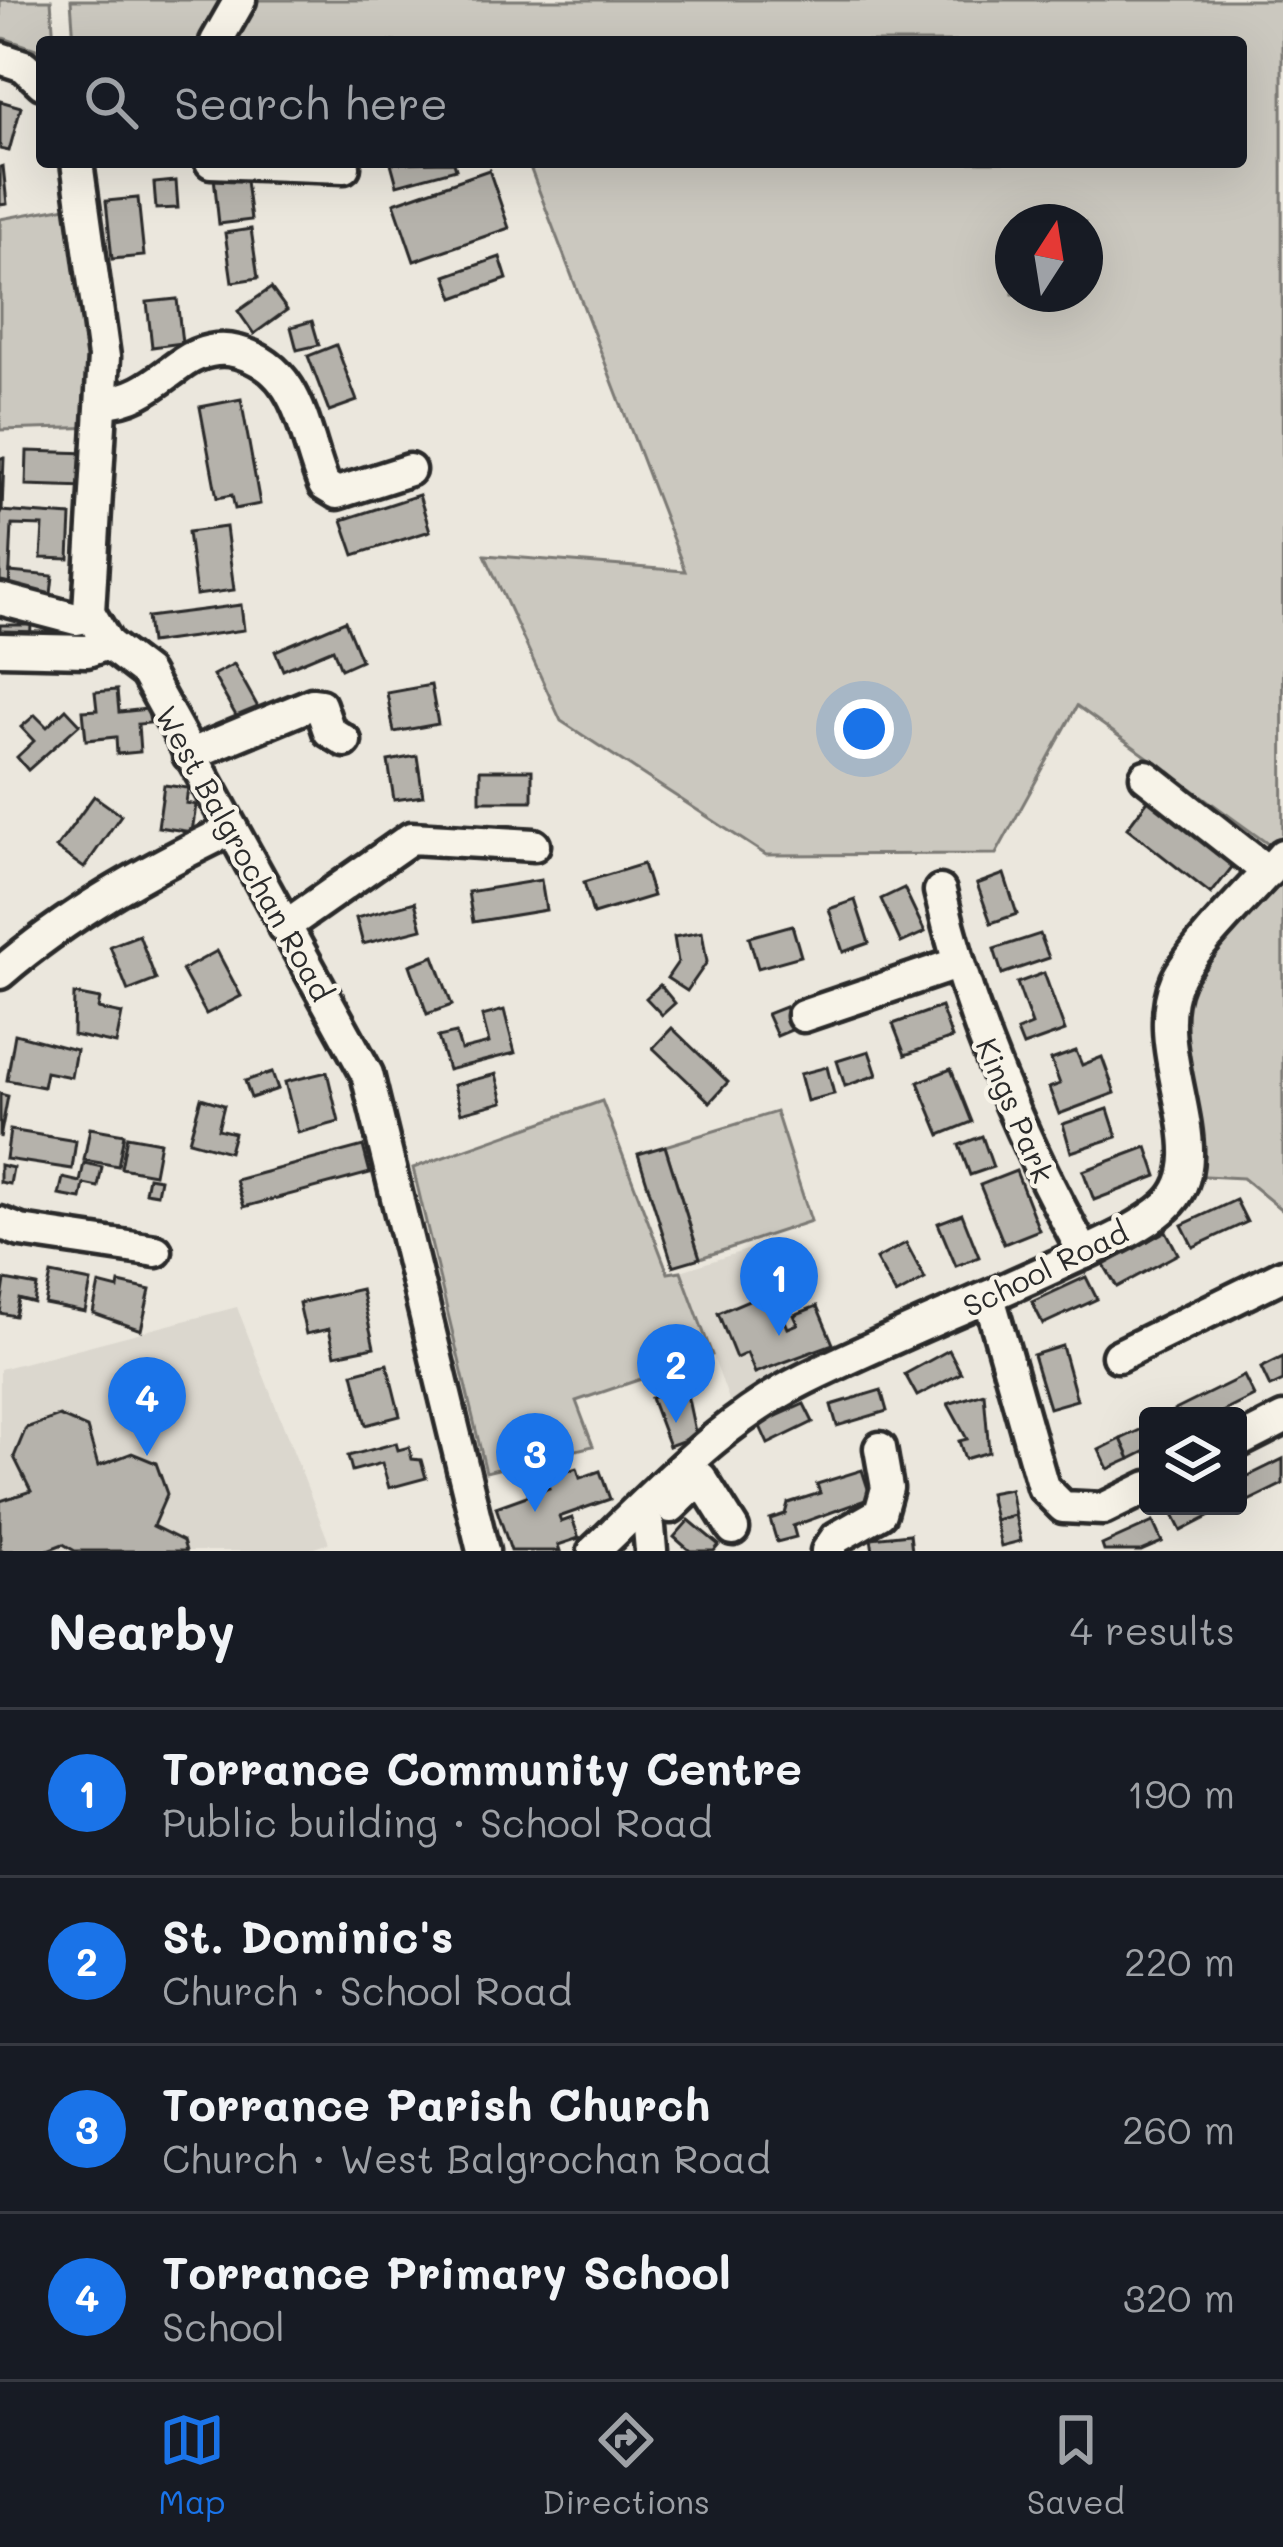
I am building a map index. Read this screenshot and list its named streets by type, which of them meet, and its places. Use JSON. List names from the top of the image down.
{
  "streets": {
    "street": ["West Balgrochan Road", "Kings Park", "School Road"]
  },
  "crossings": [
    ["Kings Park", "School Road"]
  ],
  "north": "top",
  "page": {
    "search": "Search here",
    "pins": [
      "1",
      "2",
      "4",
      "3"
    ],
    "heading": ["Nearby", "4 results"],
    "list": [
      {
        "mark": "1",
        "name": "Torrance Community Centre",
        "note": "Public building · School Road",
        "value": "190 m"
      },
      {
        "mark": "2",
        "name": "St. Dominic's",
        "note": "Church · School Road",
        "value": "220 m"
      },
      {
        "mark": "3",
        "name": "Torrance Parish Church",
        "note": "Church · West Balgrochan Road",
        "value": "260 m"
      },
      {
        "mark": "4",
        "name": "Torrance Primary School",
        "note": "School",
        "value": "320 m"
      }
    ],
    "nav": ["Map", "Directions", "Saved"]
  }
}
